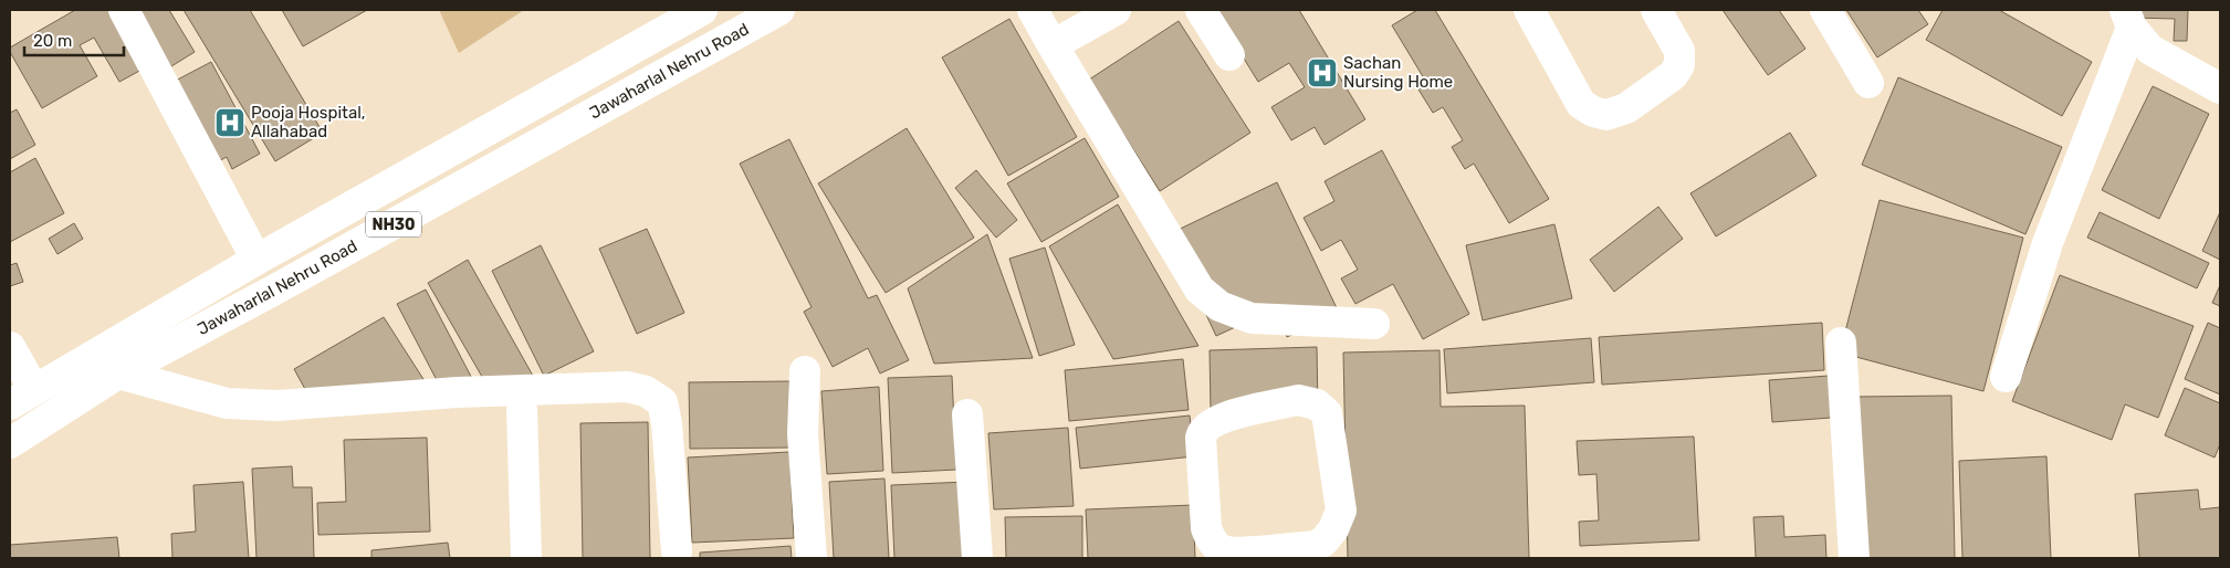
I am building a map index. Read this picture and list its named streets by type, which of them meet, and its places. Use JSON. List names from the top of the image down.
{
  "streets": {
    "main road": ["Jawaharlal Nehru Road", "NH30"]
  },
  "places": {
    "hospital": ["Sachan Nursing Home", "Pooja Hospital, Allahabad"]
  },
  "scale_bar": "20 m"
}
